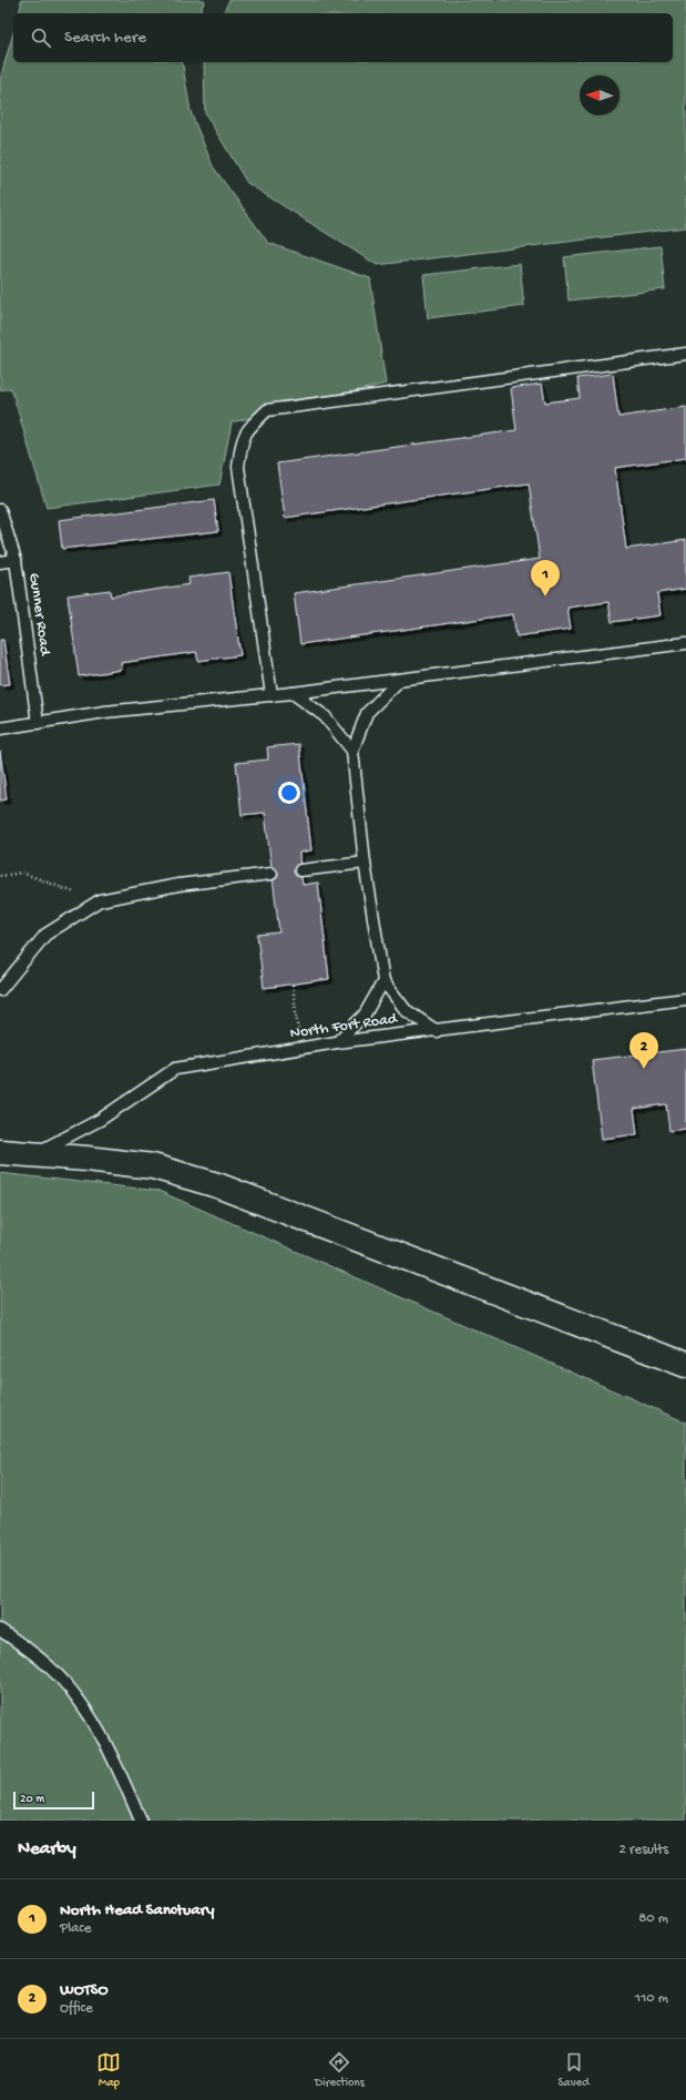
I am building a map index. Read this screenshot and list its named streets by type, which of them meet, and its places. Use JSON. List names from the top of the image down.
{
  "streets": {
    "lane": ["Gunner Road", "North Fort Road"]
  },
  "scale_bar": "20 m",
  "north": "left",
  "page": {
    "search": "Search here",
    "pins": ["1", "2"],
    "scale": "20 m",
    "heading": ["Nearby", "2 results"],
    "list": [
      {
        "mark": "1",
        "name": "North Head Sanctuary",
        "note": "Place",
        "value": "80 m"
      },
      {
        "mark": "2",
        "name": "WOTSO",
        "note": "Office",
        "value": "110 m"
      }
    ],
    "nav": ["Map", "Directions", "Saved"]
  }
}
